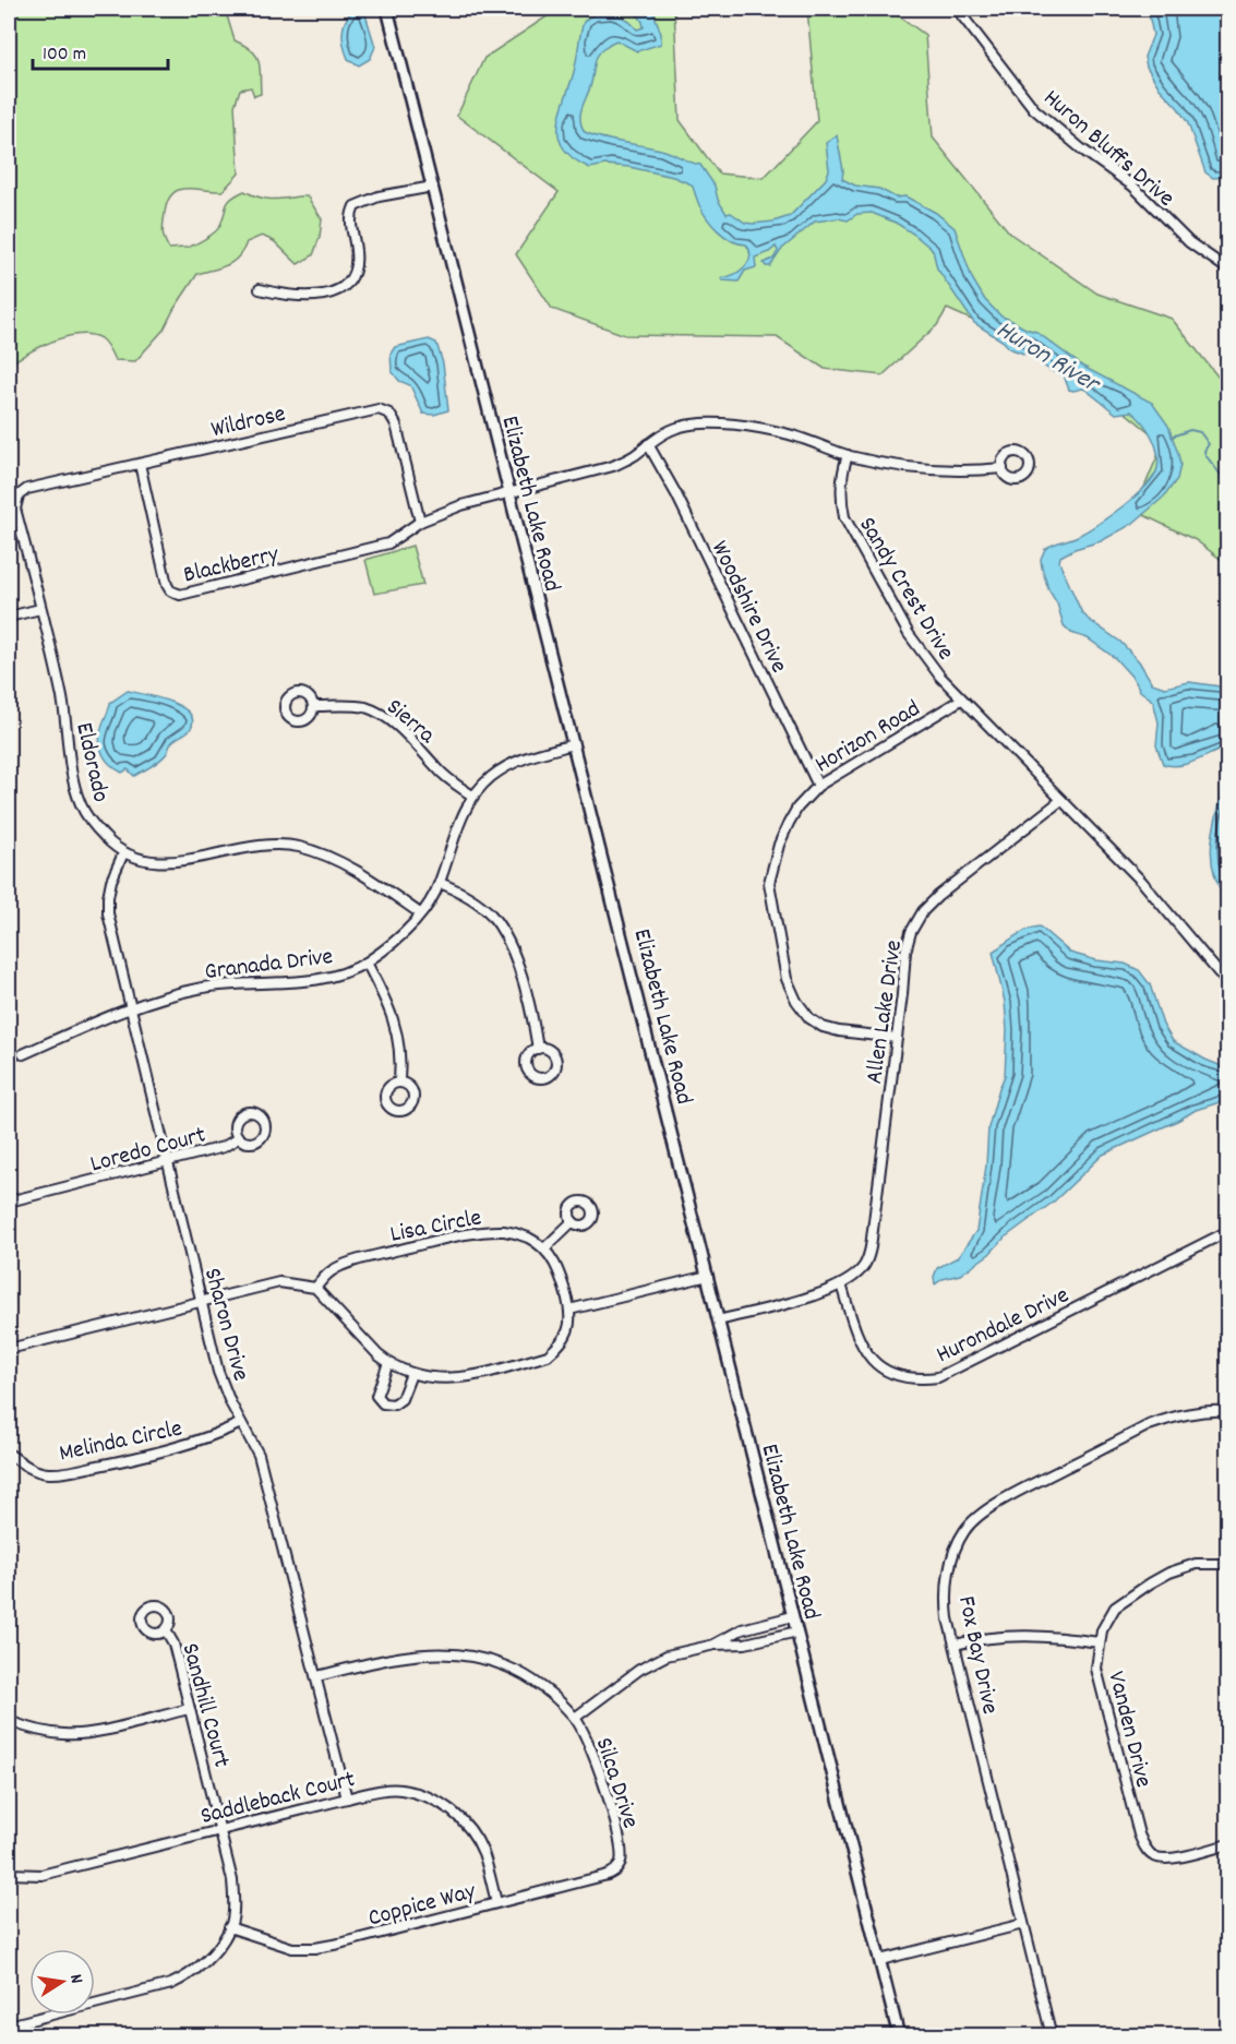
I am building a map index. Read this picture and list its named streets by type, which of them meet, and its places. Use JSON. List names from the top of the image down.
{
  "streets": {
    "street": [
      "Huron Bluffs Drive",
      "Wildrose",
      "Elizabeth Lake Road",
      "Blackberry",
      "Sandy Crest Drive",
      "Woodshire Drive",
      "Sierra",
      "Horizon Road",
      "Eldorado",
      "Granada Drive",
      "Allen Lake Drive",
      "Loredo Court",
      "Lisa Circle",
      "Hurondale Drive",
      "Sharon Drive",
      "Melinda Circle",
      "Fox Bay Drive",
      "Sandhill Court",
      "Vanden Drive",
      "Silca Drive",
      "Saddleback Court",
      "Coppice Way"
    ]
  },
  "crossings": [
    ["Wildrose", "Blackberry"],
    ["Wildrose", "Eldorado"],
    ["Elizabeth Lake Road", "Granada Drive"],
    ["Sandy Crest Drive", "Horizon Road"],
    ["Sandy Crest Drive", "Allen Lake Drive"],
    ["Woodshire Drive", "Horizon Road"],
    ["Sierra", "Granada Drive"],
    ["Horizon Road", "Allen Lake Drive"],
    ["Eldorado", "Granada Drive"],
    ["Eldorado", "Sharon Drive"],
    ["Granada Drive", "Sharon Drive"],
    ["Allen Lake Drive", "Hurondale Drive"],
    ["Loredo Court", "Sharon Drive"],
    ["Sharon Drive", "Melinda Circle"],
    ["Sharon Drive", "Silca Drive"],
    ["Sharon Drive", "Saddleback Court"],
    ["Sandhill Court", "Saddleback Court"],
    ["Sandhill Court", "Coppice Way"],
    ["Silca Drive", "Coppice Way"],
    ["Saddleback Court", "Coppice Way"]
  ],
  "water": ["Huron River"],
  "scale_bar": "100 m",
  "north": "right"
}
